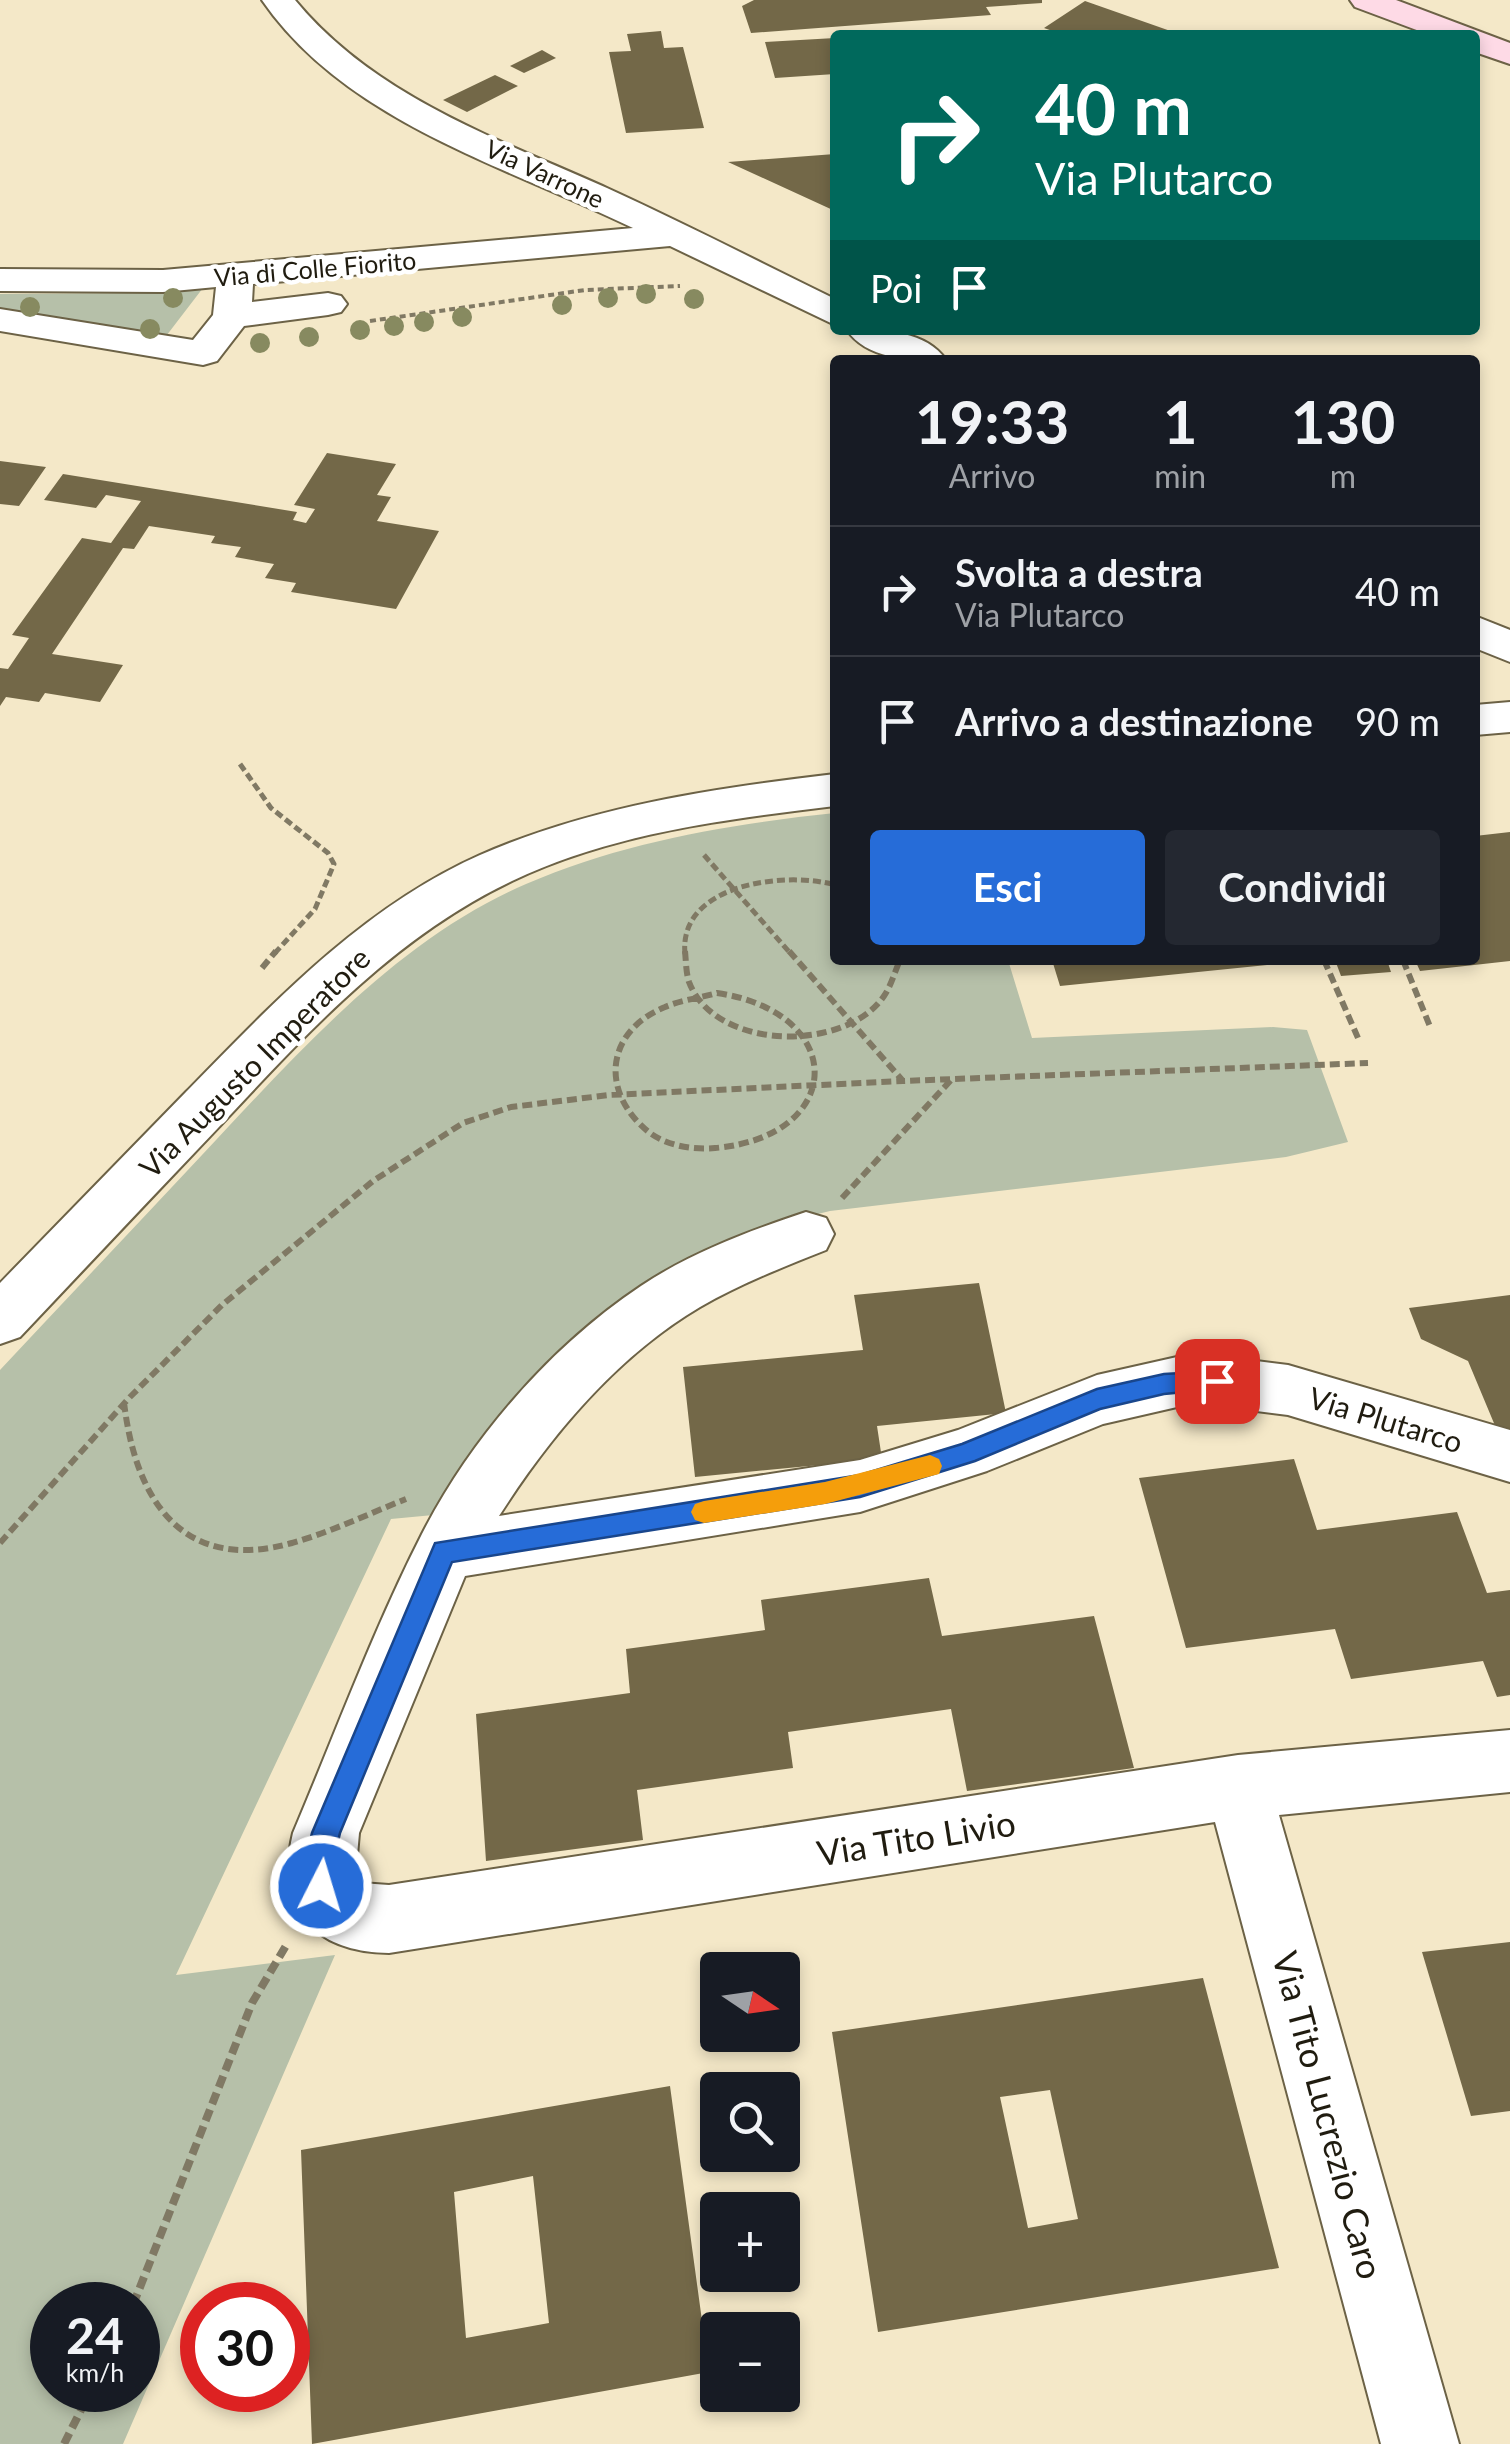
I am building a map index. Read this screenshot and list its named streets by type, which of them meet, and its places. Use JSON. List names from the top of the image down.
{
  "streets": {
    "street": [
      "Via Varrone",
      "Via di Colle Fiorito",
      "Via Augusto Imperatore",
      "Via Plutarco",
      "Via Tito Livio",
      "Via Tito Lucrezio Caro"
    ]
  },
  "crossings": [
    ["Via Varrone", "Via di Colle Fiorito"],
    ["Via Tito Livio", "Via Tito Lucrezio Caro"]
  ],
  "north": "right",
  "page": {
    "turn": ["40 m", "Via Plutarco"],
    "then": "Poi",
    "eta": [
      "19:33",
      "Arrivo",
      "1",
      "min",
      "130",
      "m"
    ],
    "list": [
      {
        "name": "Svolta a destra",
        "note": "Via Plutarco",
        "value": "40 m"
      },
      {
        "name": "Arrivo a destinazione",
        "value": "90 m"
      }
    ],
    "buttons": ["Esci", "Condividi"],
    "map_buttons": ["+", "−"],
    "speed": "24 km/h",
    "limit": "30"
  }
}
